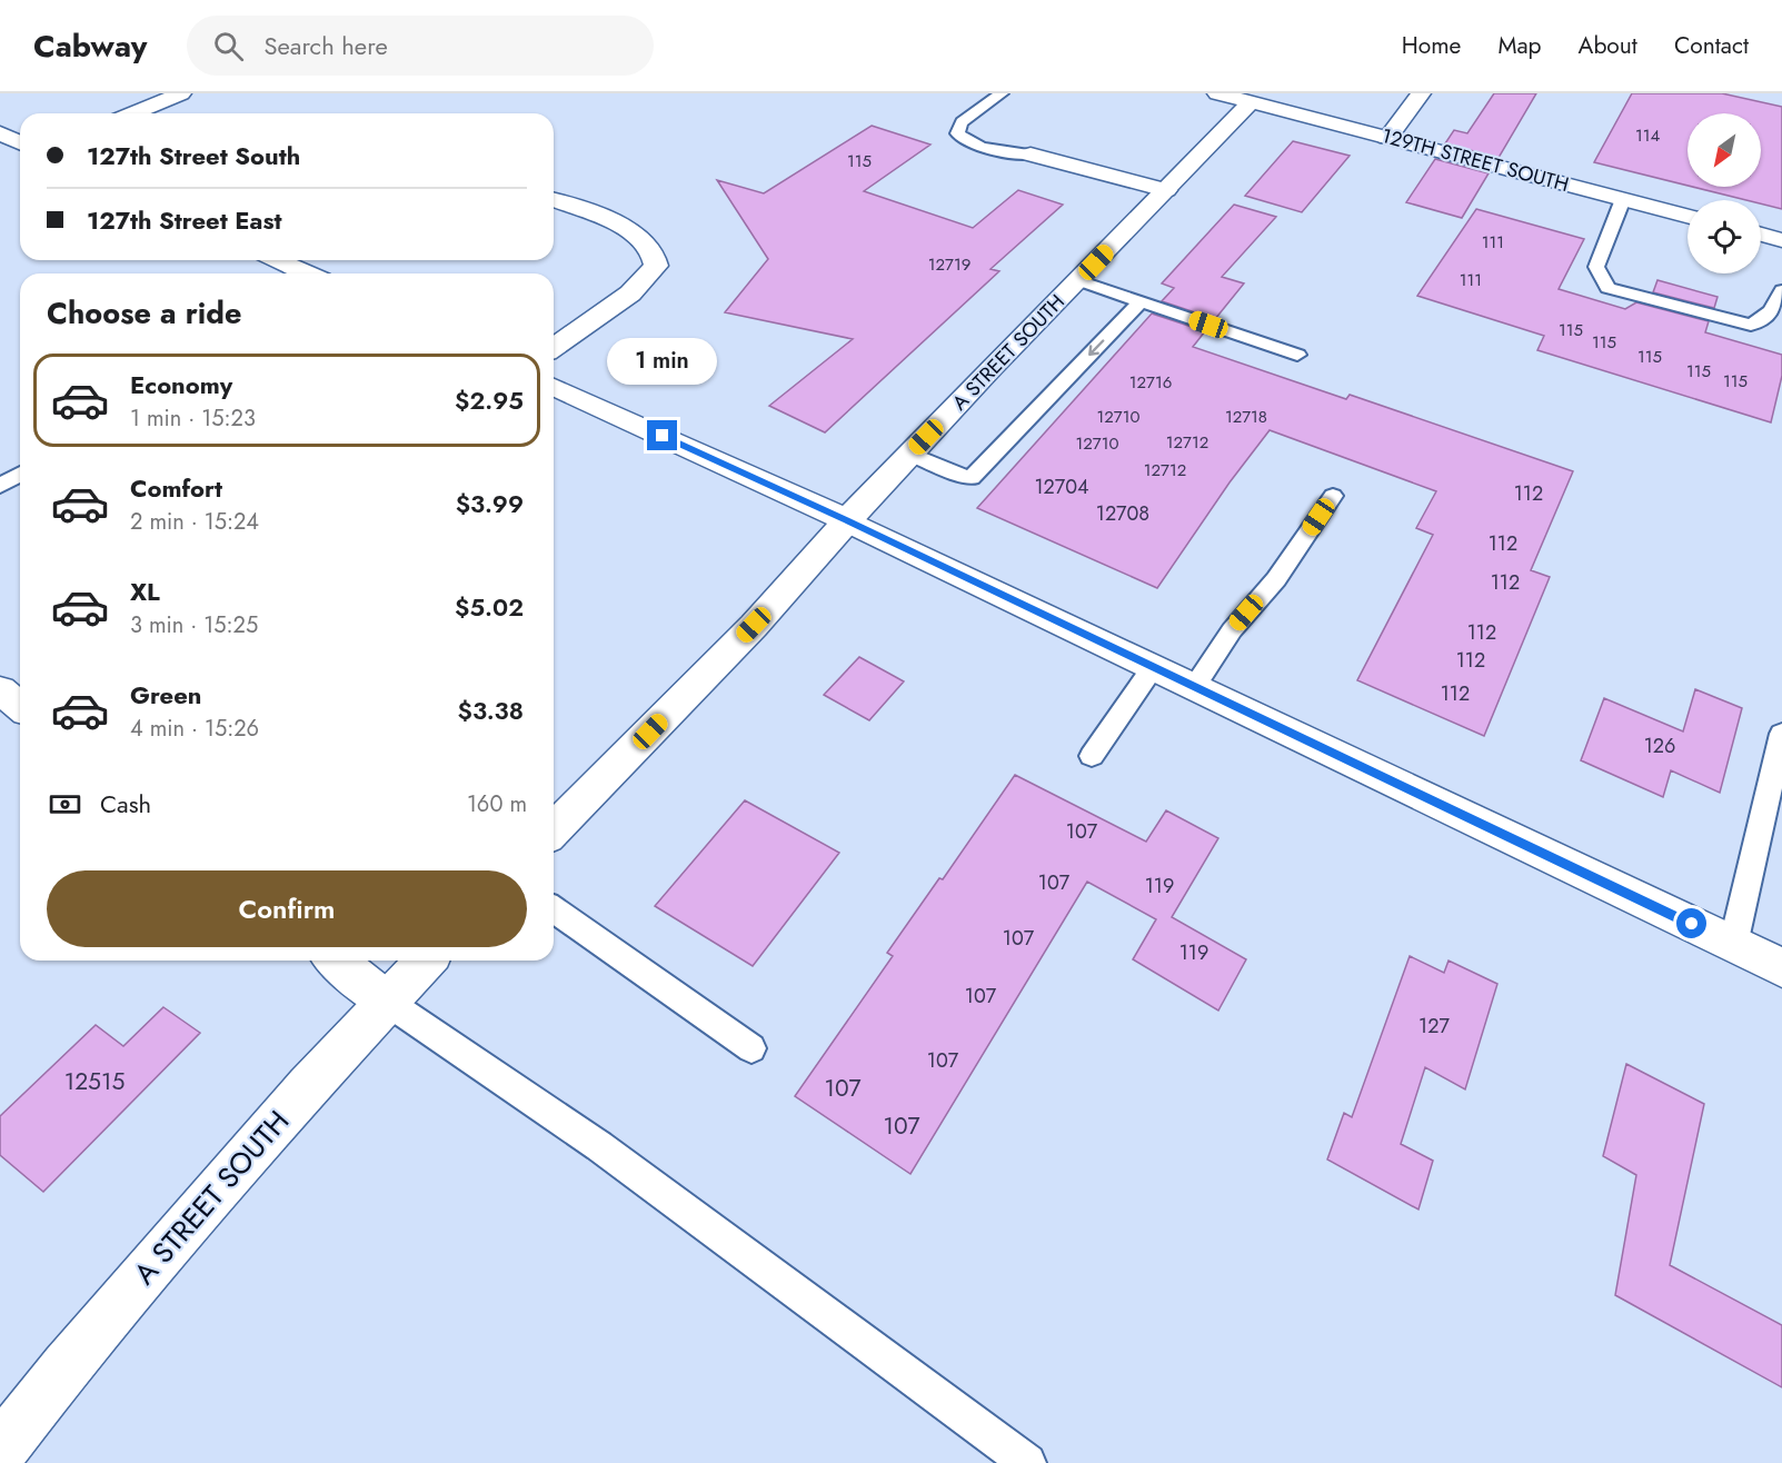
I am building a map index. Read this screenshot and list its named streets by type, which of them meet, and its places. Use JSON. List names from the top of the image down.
{
  "streets": {
    "street": ["129TH STREET SOUTH", "A STREET SOUTH"]
  },
  "crossings": [
    ["129TH STREET SOUTH", "A STREET SOUTH"]
  ],
  "house_numbers": [
    "114",
    "115",
    "111",
    "12719",
    "111",
    "115",
    "115",
    "115",
    "115",
    "115",
    "12716",
    "12710",
    "12718",
    "12712",
    "12710",
    "12712",
    "12704",
    "112",
    "12708",
    "112",
    "112",
    "112",
    "112",
    "112",
    "126",
    "107",
    "107",
    "119",
    "107",
    "119",
    "107",
    "127",
    "107",
    "12515",
    "107",
    "107"
  ],
  "north": "bottom left",
  "page": {
    "header": "Cabway",
    "search": "Search here",
    "nav": [
      "Home",
      "Map",
      "About",
      "Contact"
    ],
    "banner": ["127th Street South", "127th Street East"],
    "heading": "Choose a ride",
    "bubble": "1 min",
    "list": [
      {
        "name": "Economy",
        "note": "1 min · 15:23",
        "value": "$2.95"
      },
      {
        "name": "Comfort",
        "note": "2 min · 15:24",
        "value": "$3.99"
      },
      {
        "name": "XL",
        "note": "3 min · 15:25",
        "value": "$5.02"
      },
      {
        "name": "Green",
        "note": "4 min · 15:26",
        "value": "$3.38"
      }
    ],
    "pay": ["Cash", "160 m"],
    "buttons": "Confirm"
  }
}
